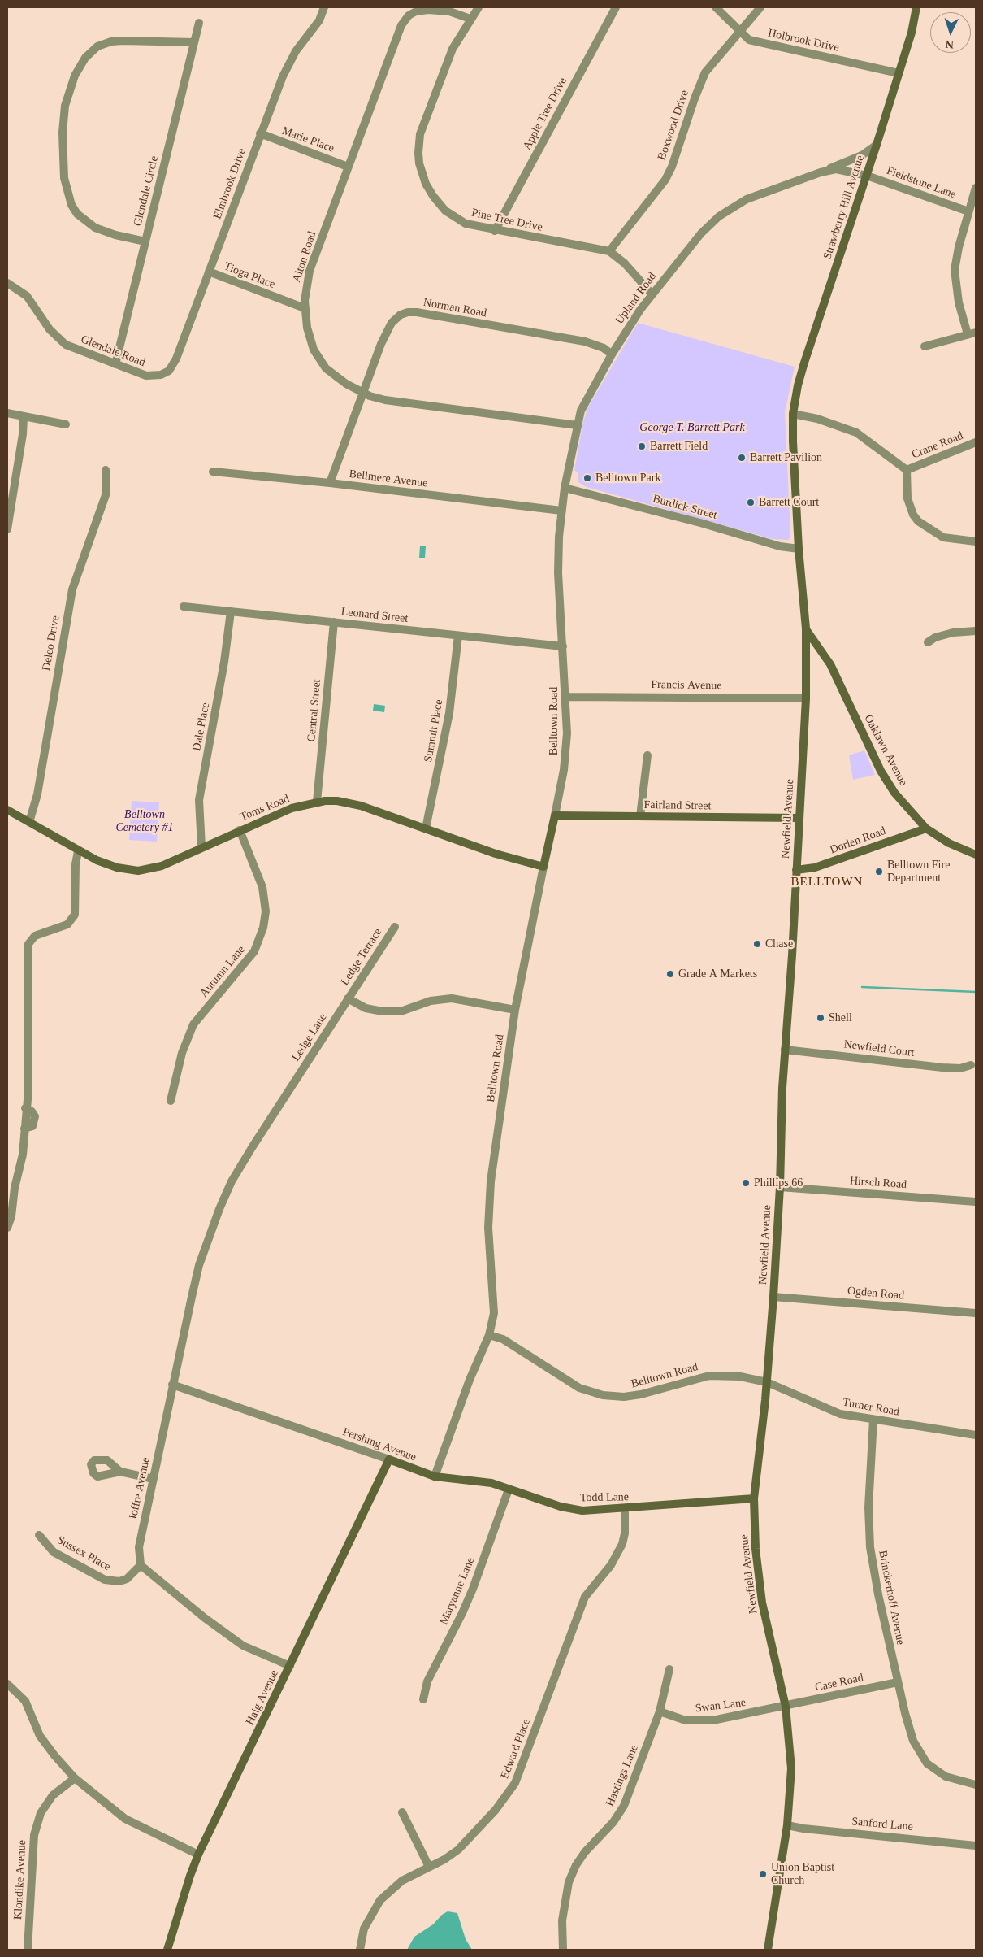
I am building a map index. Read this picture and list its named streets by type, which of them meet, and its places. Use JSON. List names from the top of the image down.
{
  "streets": {
    "street": [
      "Holbrook Drive",
      "Apple Tree Drive",
      "Boxwood Drive",
      "Marie Place",
      "Fieldstone Lane",
      "Elmbrook Drive",
      "Glendale Circle",
      "Strawberry Hill Avenue",
      "Pine Tree Drive",
      "Alton Road",
      "Tioga Place",
      "Upland Road",
      "Norman Road",
      "Glendale Road",
      "Crane Road",
      "Bellmere Avenue",
      "Burdick Street",
      "Leonard Street",
      "Deleo Drive",
      "Francis Avenue",
      "Central Street",
      "Belltown Road",
      "Dale Place",
      "Summit Place",
      "Oaklawn Avenue",
      "Fairland Street",
      "Toms Road",
      "Newfield Avenue",
      "Dorlen Road",
      "Ledge Terrace",
      "Autumn Lane",
      "Ledge Lane",
      "Newfield Court",
      "Hirsch Road",
      "Ogden Road",
      "Turner Road",
      "Pershing Avenue",
      "Joffre Avenue",
      "Todd Lane",
      "Sussex Place",
      "Maryanne Lane",
      "Brinckerhoff Avenue",
      "Case Road",
      "Haig Avenue",
      "Swan Lane",
      "Edward Place",
      "Hastings Lane",
      "Sanford Lane",
      "Klondike Avenue"
    ]
  },
  "crossings": [
    ["Holbrook Drive", "Boxwood Drive"],
    ["Holbrook Drive", "Strawberry Hill Avenue"],
    ["Apple Tree Drive", "Pine Tree Drive"],
    ["Boxwood Drive", "Pine Tree Drive"],
    ["Marie Place", "Elmbrook Drive"],
    ["Marie Place", "Alton Road"],
    ["Fieldstone Lane", "Strawberry Hill Avenue"],
    ["Fieldstone Lane", "Upland Road"],
    ["Elmbrook Drive", "Tioga Place"],
    ["Elmbrook Drive", "Glendale Road"],
    ["Glendale Circle", "Glendale Road"],
    ["Strawberry Hill Avenue", "Upland Road"],
    ["Strawberry Hill Avenue", "Newfield Avenue"],
    ["Pine Tree Drive", "Alton Road"],
    ["Pine Tree Drive", "Upland Road"],
    ["Alton Road", "Tioga Place"],
    ["Alton Road", "Upland Road"],
    ["Alton Road", "Norman Road"],
    ["Upland Road", "Norman Road"],
    ["Upland Road", "Bellmere Avenue"],
    ["Upland Road", "Burdick Street"],
    ["Upland Road", "Belltown Road"],
    ["Norman Road", "Bellmere Avenue"],
    ["Bellmere Avenue", "Belltown Road"],
    ["Burdick Street", "Newfield Avenue"],
    ["Leonard Street", "Central Street"],
    ["Leonard Street", "Belltown Road"],
    ["Leonard Street", "Dale Place"],
    ["Leonard Street", "Summit Place"],
    ["Deleo Drive", "Toms Road"],
    ["Francis Avenue", "Belltown Road"],
    ["Francis Avenue", "Newfield Avenue"],
    ["Central Street", "Toms Road"],
    ["Belltown Road", "Fairland Street"],
    ["Belltown Road", "Toms Road"],
    ["Belltown Road", "Newfield Avenue"],
    ["Belltown Road", "Turner Road"],
    ["Dale Place", "Toms Road"],
    ["Summit Place", "Toms Road"],
    ["Oaklawn Avenue", "Newfield Avenue"],
    ["Oaklawn Avenue", "Dorlen Road"],
    ["Fairland Street", "Newfield Avenue"],
    ["Toms Road", "Autumn Lane"],
    ["Newfield Avenue", "Dorlen Road"],
    ["Newfield Avenue", "Newfield Court"],
    ["Newfield Avenue", "Hirsch Road"],
    ["Newfield Avenue", "Ogden Road"],
    ["Newfield Avenue", "Turner Road"],
    ["Newfield Avenue", "Todd Lane"],
    ["Newfield Avenue", "Case Road"],
    ["Newfield Avenue", "Swan Lane"],
    ["Newfield Avenue", "Sanford Lane"],
    ["Ledge Terrace", "Ledge Lane"],
    ["Ledge Lane", "Joffre Avenue"],
    ["Turner Road", "Brinckerhoff Avenue"],
    ["Pershing Avenue", "Joffre Avenue"],
    ["Pershing Avenue", "Todd Lane"],
    ["Pershing Avenue", "Haig Avenue"],
    ["Joffre Avenue", "Sussex Place"],
    ["Todd Lane", "Maryanne Lane"],
    ["Todd Lane", "Edward Place"],
    ["Brinckerhoff Avenue", "Case Road"],
    ["Case Road", "Swan Lane"],
    ["Swan Lane", "Hastings Lane"]
  ],
  "districts": ["BELLTOWN"],
  "parks": ["George T. Barrett Park", "Belltown Cemetery #1"],
  "places": [
    "Barrett Field",
    "Barrett Pavilion",
    "Belltown Park",
    "Barrett Court",
    "Belltown Fire Department",
    "Chase",
    "Grade A Markets",
    "Shell",
    "Phillips 66",
    "Union Baptist Church"
  ],
  "north": "bottom"
}
